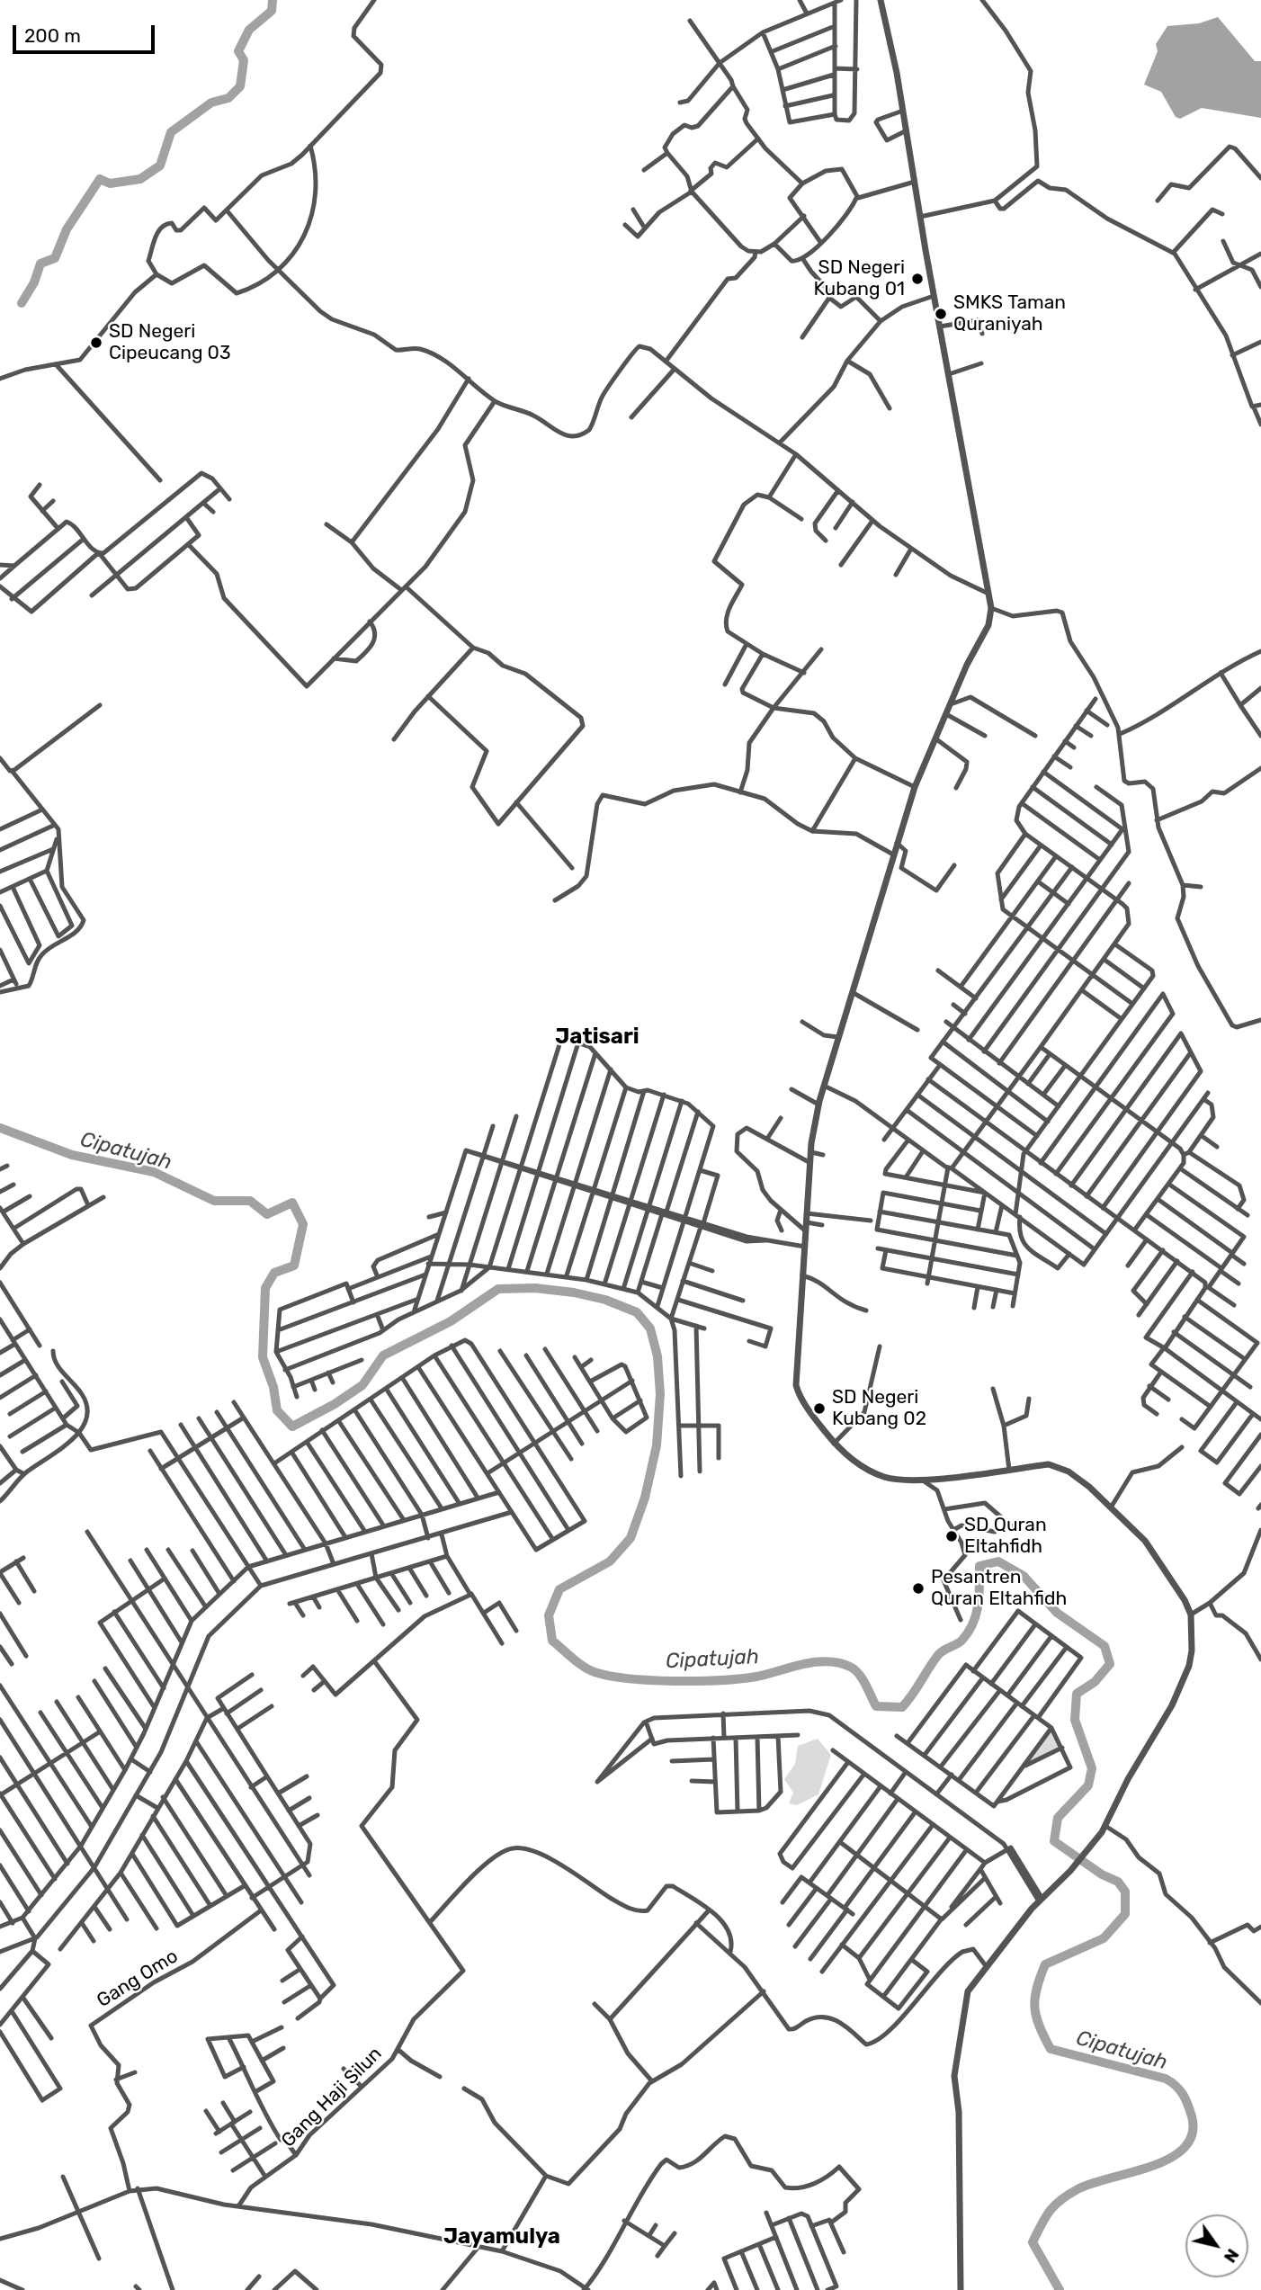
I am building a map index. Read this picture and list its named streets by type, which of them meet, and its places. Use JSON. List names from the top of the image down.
{
  "streets": {
    "street": ["Gang Omo", "Gang Haji Silun"]
  },
  "districts": ["Jatisari", "Jayamulya"],
  "water": ["Cipatujah"],
  "places": [
    "SD Negeri Kubang 01",
    "SMKS Taman Quraniyah",
    "SD Negeri Cipeucang 03",
    "SD Negeri Kubang 02",
    "SD Quran Eltahfidh",
    "Pesantren Quran Eltahfidh"
  ],
  "scale_bar": "200 m",
  "north": "bottom right"
}
